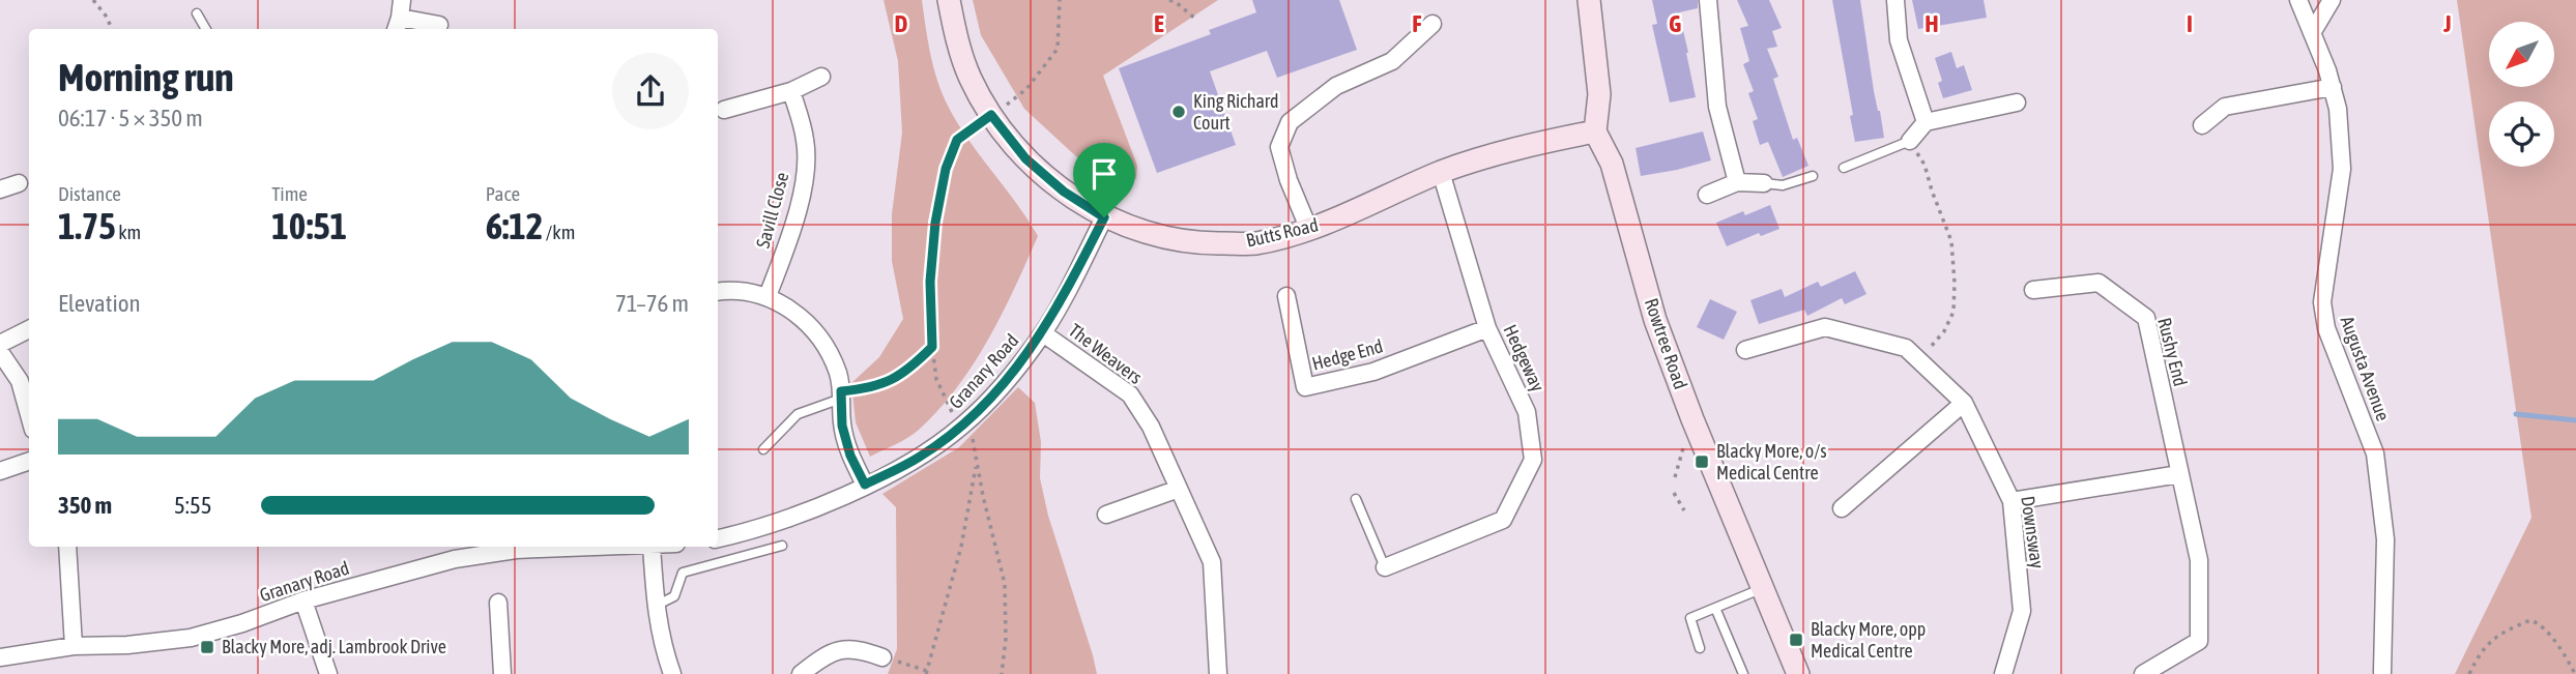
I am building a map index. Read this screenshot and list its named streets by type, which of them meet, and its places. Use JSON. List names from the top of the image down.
{
  "streets": {
    "street": [
      "Savill Close",
      "Butts Road",
      "Rowtree Road",
      "Rushy End",
      "The Weavers",
      "Hedge End",
      "Hedgeway",
      "Augusta Avenue",
      "Granary Road",
      "Downsway"
    ]
  },
  "crossings": [
    ["Butts Road", "Rowtree Road"],
    ["Butts Road", "Hedgeway"],
    ["Butts Road", "Granary Road"],
    ["The Weavers", "Granary Road"],
    ["Hedge End", "Hedgeway"]
  ],
  "places": {
    "other": ["King Richard Court"],
    "transit": ["Blacky More, o/s Medical Centre", "Blacky More, opp Medical Centre", "Blacky More, adj. Lambrook Drive"]
  },
  "north": "bottom left",
  "page": {
    "heading": ["Morning run", "06:17 · 5 × 350 m"],
    "stats": [
      ["Distance", "1.75 km"],
      ["Time", "10:51"],
      ["Pace", "6:12 /km"]
    ],
    "chart": ["Elevation", "71–76 m"],
    "list": [
      {
        "name": "350 m",
        "note": "5:55"
      }
    ]
  },
  "grid": {
    "columns": [
      "D",
      "E",
      "F",
      "G",
      "H",
      "I",
      "J"
    ]
  }
}
